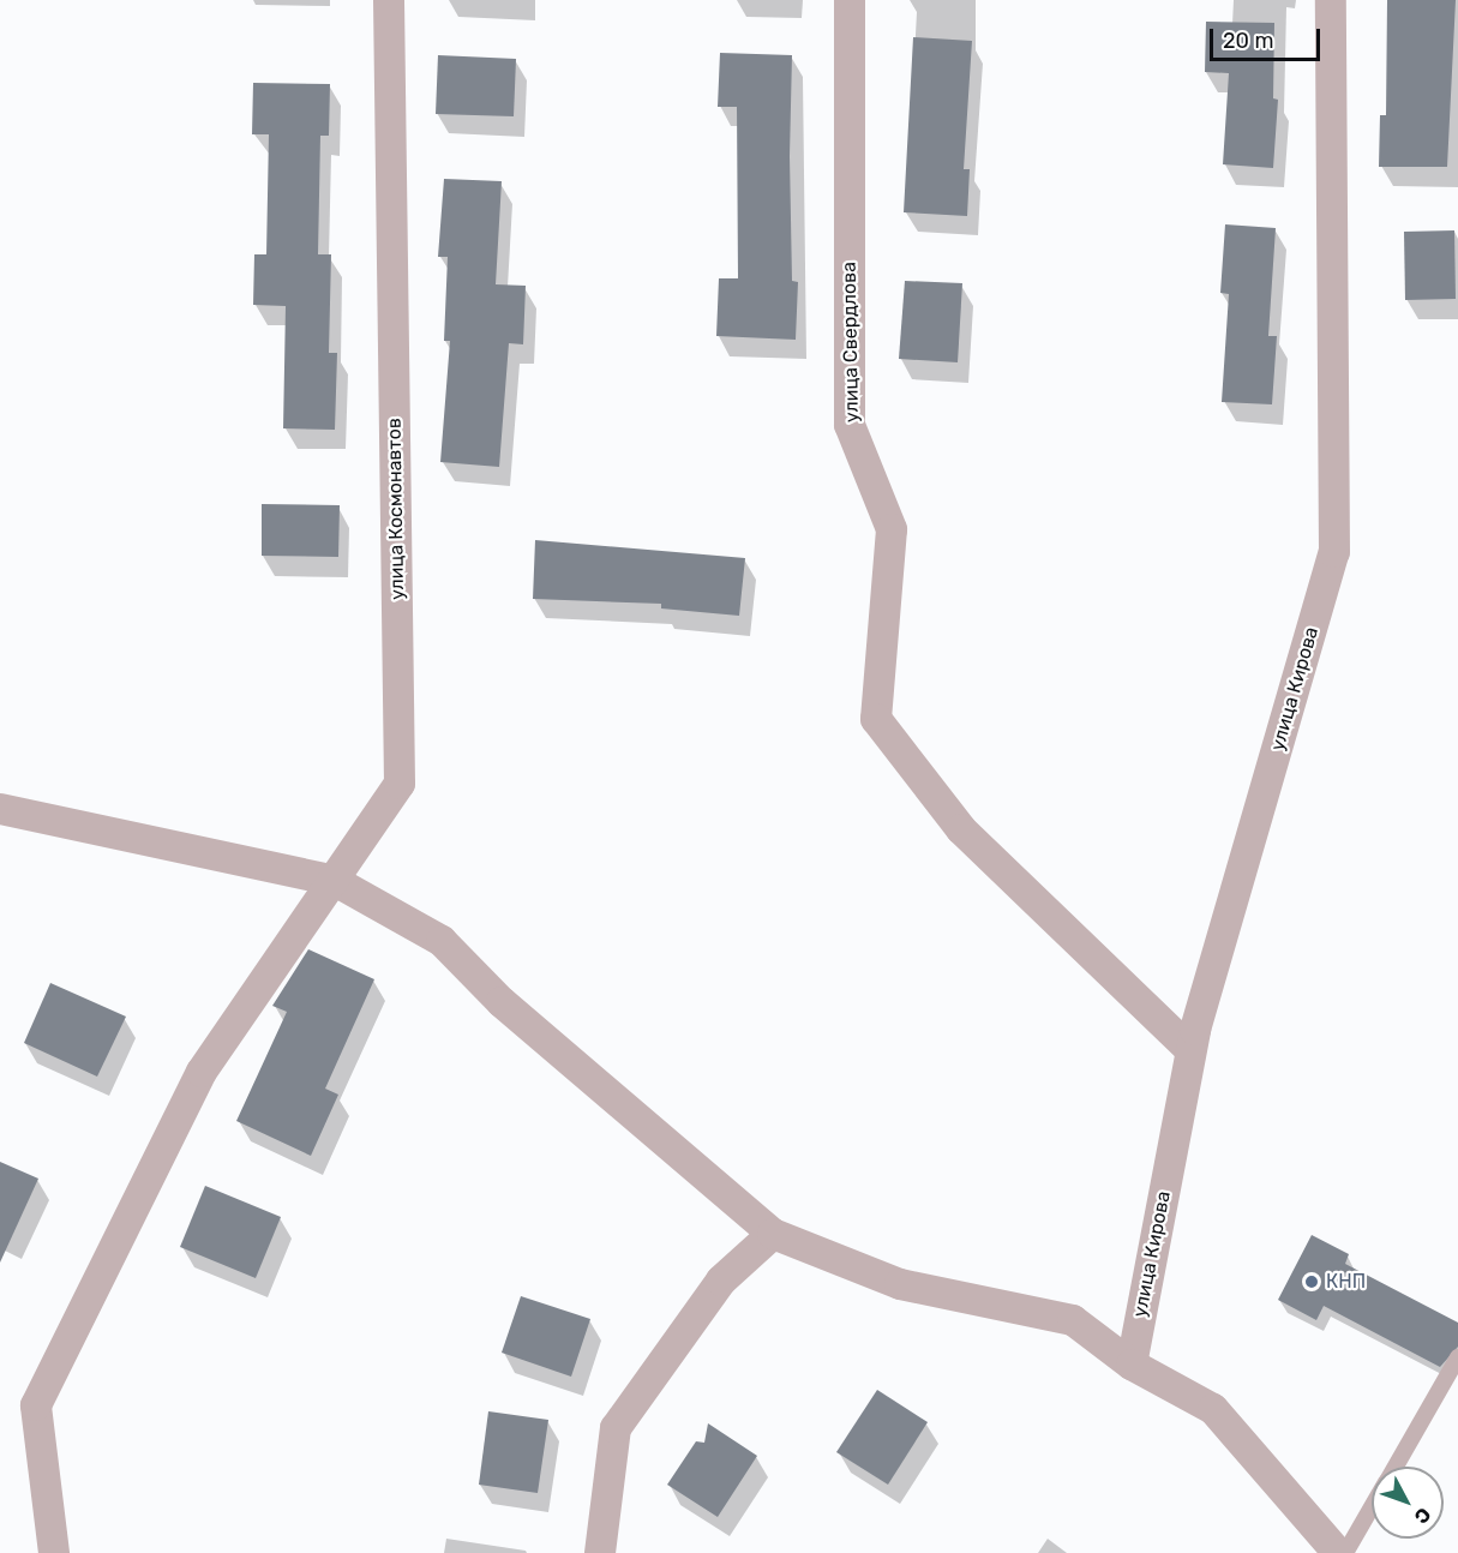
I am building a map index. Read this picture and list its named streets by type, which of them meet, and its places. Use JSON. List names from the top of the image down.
{
  "streets": {
    "street": ["улица Свердлова", "улица Космонавтов", "улица Кирова"]
  },
  "crossings": [
    ["улица Свердлова", "улица Кирова"]
  ],
  "places": ["КНП"],
  "scale_bar": "20 m",
  "north": "bottom right"
}
